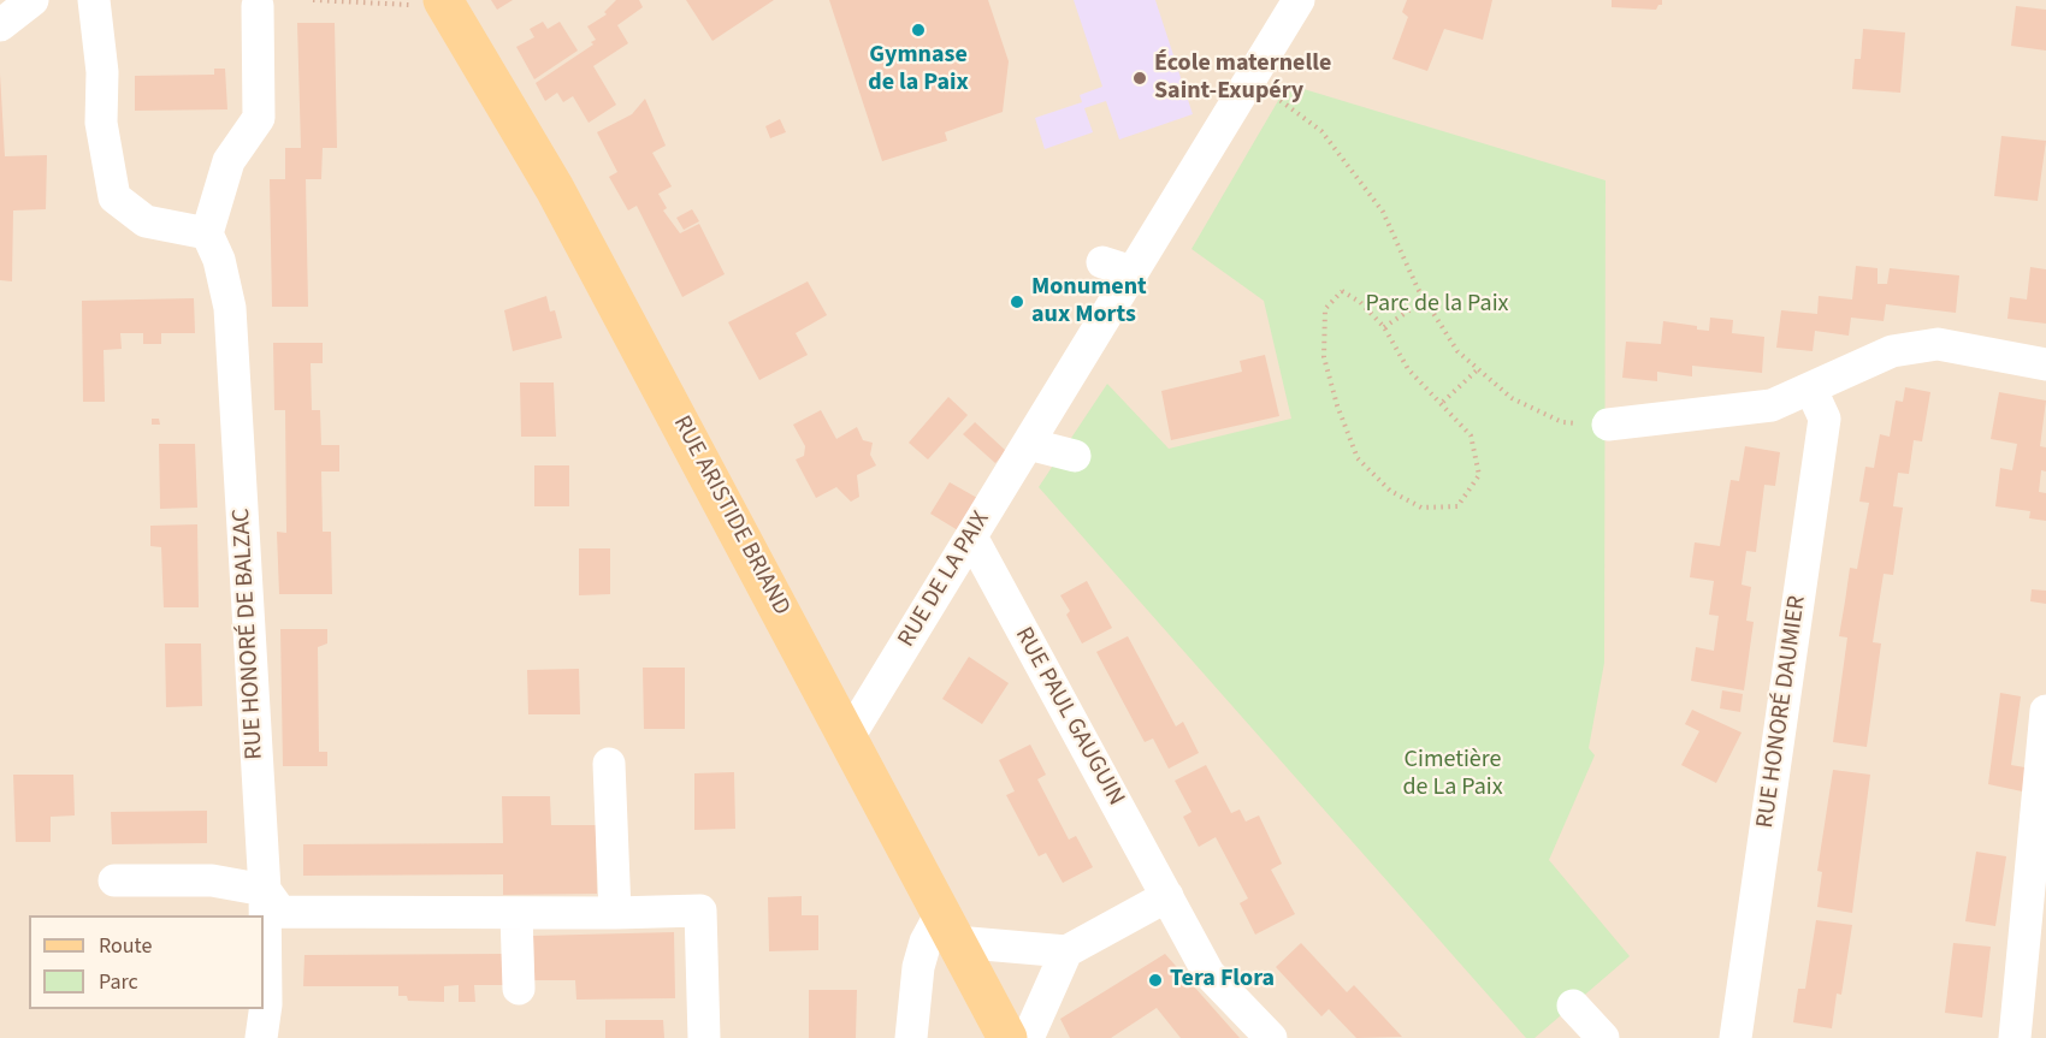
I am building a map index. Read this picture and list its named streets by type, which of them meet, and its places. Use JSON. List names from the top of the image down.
{
  "streets": {
    "main road": ["RUE ARISTIDE BRIAND"],
    "street": [
      "RUE DE LA PAIX",
      "RUE HONORÉ DE BALZAC",
      "RUE HONORÉ DAUMIER",
      "RUE PAUL GAUGUIN"
    ]
  },
  "crossings": [
    ["RUE ARISTIDE BRIAND", "RUE DE LA PAIX"],
    ["RUE DE LA PAIX", "RUE PAUL GAUGUIN"]
  ],
  "parks": ["Parc de la Paix", "Cimetière de La Paix"],
  "places": [
    "Gymnase de la Paix",
    "École maternelle Saint-Exupéry",
    "Monument aux Morts",
    "Tera Flora"
  ],
  "legend": ["Route", "Parc"]
}
